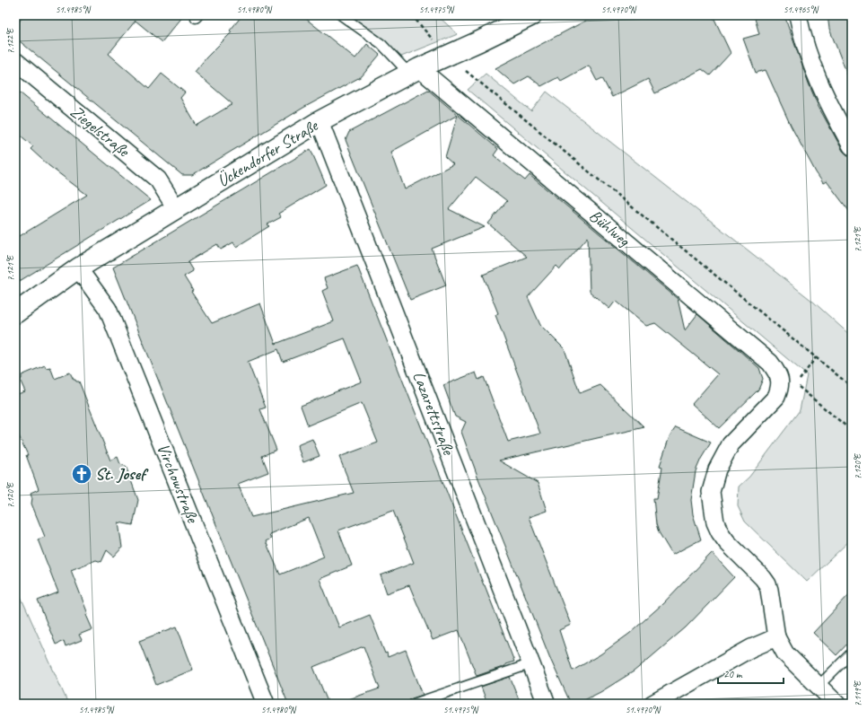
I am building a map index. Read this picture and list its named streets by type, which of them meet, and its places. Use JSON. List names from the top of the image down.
{
  "streets": {
    "main road": ["Ückendorfer Straße"],
    "street": [
      "Ziegelstraße",
      "Bühlweg",
      "Lazarettstraße",
      "Virchowstraße"
    ]
  },
  "crossings": [
    ["Ziegelstraße", "Ückendorfer Straße"],
    ["Ückendorfer Straße", "Bühlweg"],
    ["Ückendorfer Straße", "Lazarettstraße"],
    ["Ückendorfer Straße", "Virchowstraße"]
  ],
  "places": {
    "church": ["St. Josef"]
  },
  "scale_bar": "20 m",
  "coordinates": [
    "51.4985°N",
    "51.4980°N",
    "51.4975°N",
    "51.4970°N",
    "51.4965°N",
    "7.122°E",
    "7.121°E",
    "7.120°E",
    "7.119°E"
  ]
}
